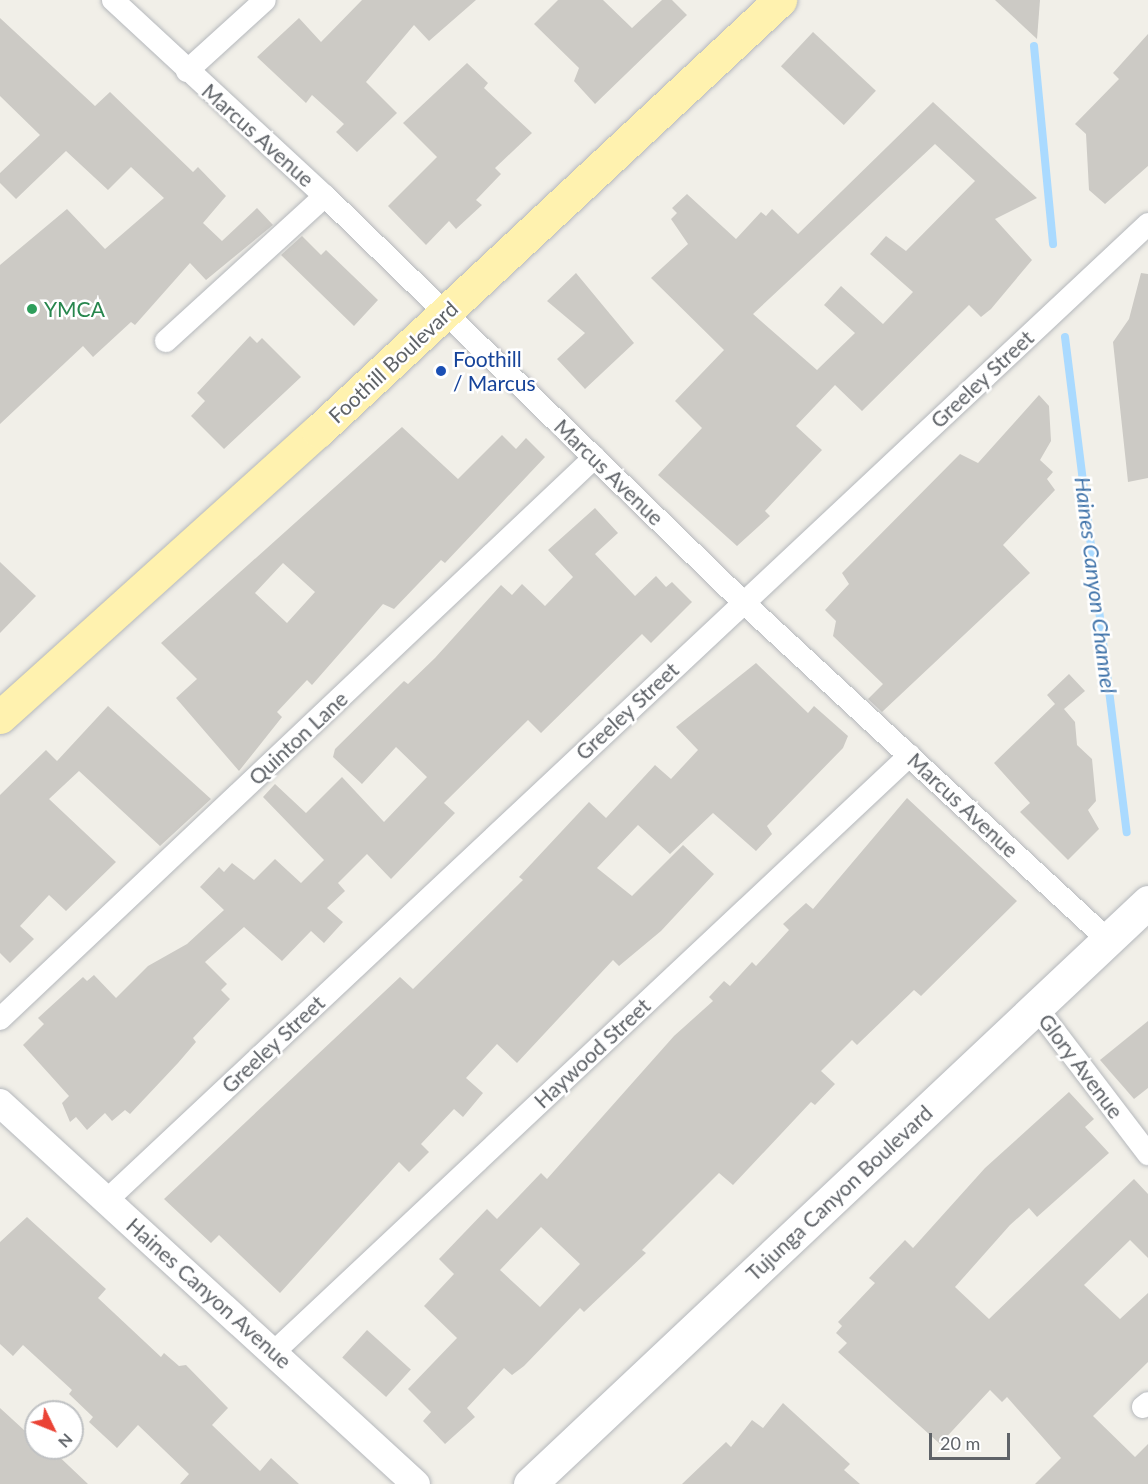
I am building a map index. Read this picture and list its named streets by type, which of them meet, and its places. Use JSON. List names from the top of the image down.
{
  "streets": {
    "main road": ["Foothill Boulevard", "Tujunga Canyon Boulevard"],
    "street": [
      "Marcus Avenue",
      "Greeley Street",
      "Quinton Lane",
      "Haywood Street",
      "Glory Avenue",
      "Haines Canyon Avenue"
    ]
  },
  "crossings": [
    ["Marcus Avenue", "Foothill Boulevard"],
    ["Marcus Avenue", "Greeley Street"],
    ["Marcus Avenue", "Quinton Lane"],
    ["Marcus Avenue", "Haywood Street"],
    ["Marcus Avenue", "Tujunga Canyon Boulevard"],
    ["Greeley Street", "Haines Canyon Avenue"],
    ["Haywood Street", "Haines Canyon Avenue"],
    ["Glory Avenue", "Tujunga Canyon Boulevard"]
  ],
  "water": ["Haines Canyon Channel"],
  "places": ["YMCA", "Foothill / Marcus"],
  "scale_bar": "20 m",
  "north": "bottom right"
}
